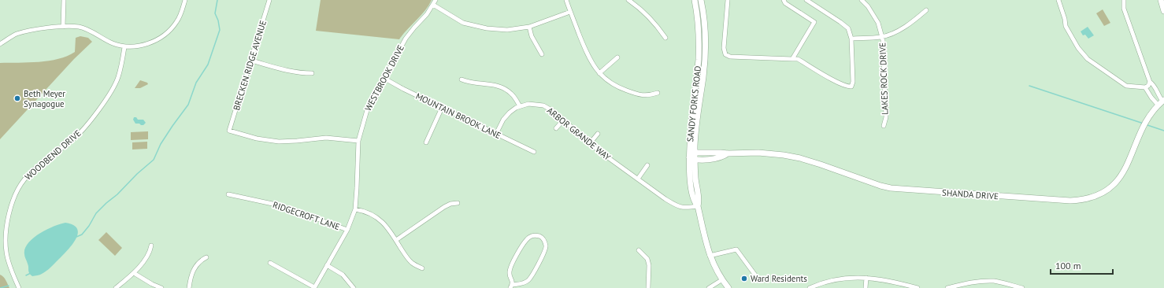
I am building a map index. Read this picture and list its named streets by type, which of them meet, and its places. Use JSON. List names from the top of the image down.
{
  "streets": {
    "street": [
      "BRECKEN RIDGE AVENUE",
      "WESTBROOK DRIVE",
      "LAKES ROCK DRIVE",
      "SANDY FORKS ROAD",
      "MOUNTAIN BROOK LANE",
      "ARBOR GRANDE WAY",
      "WOODBEND DRIVE",
      "SHANDA DRIVE",
      "RIDGECROFT LANE"
    ]
  },
  "crossings": [
    ["BRECKEN RIDGE AVENUE", "WESTBROOK DRIVE"],
    ["WESTBROOK DRIVE", "MOUNTAIN BROOK LANE"],
    ["WESTBROOK DRIVE", "RIDGECROFT LANE"],
    ["SANDY FORKS ROAD", "ARBOR GRANDE WAY"],
    ["SANDY FORKS ROAD", "SHANDA DRIVE"]
  ],
  "places": ["Beth Meyer Synagogue", "Ward Residents"],
  "scale_bar": "100 m"
}
